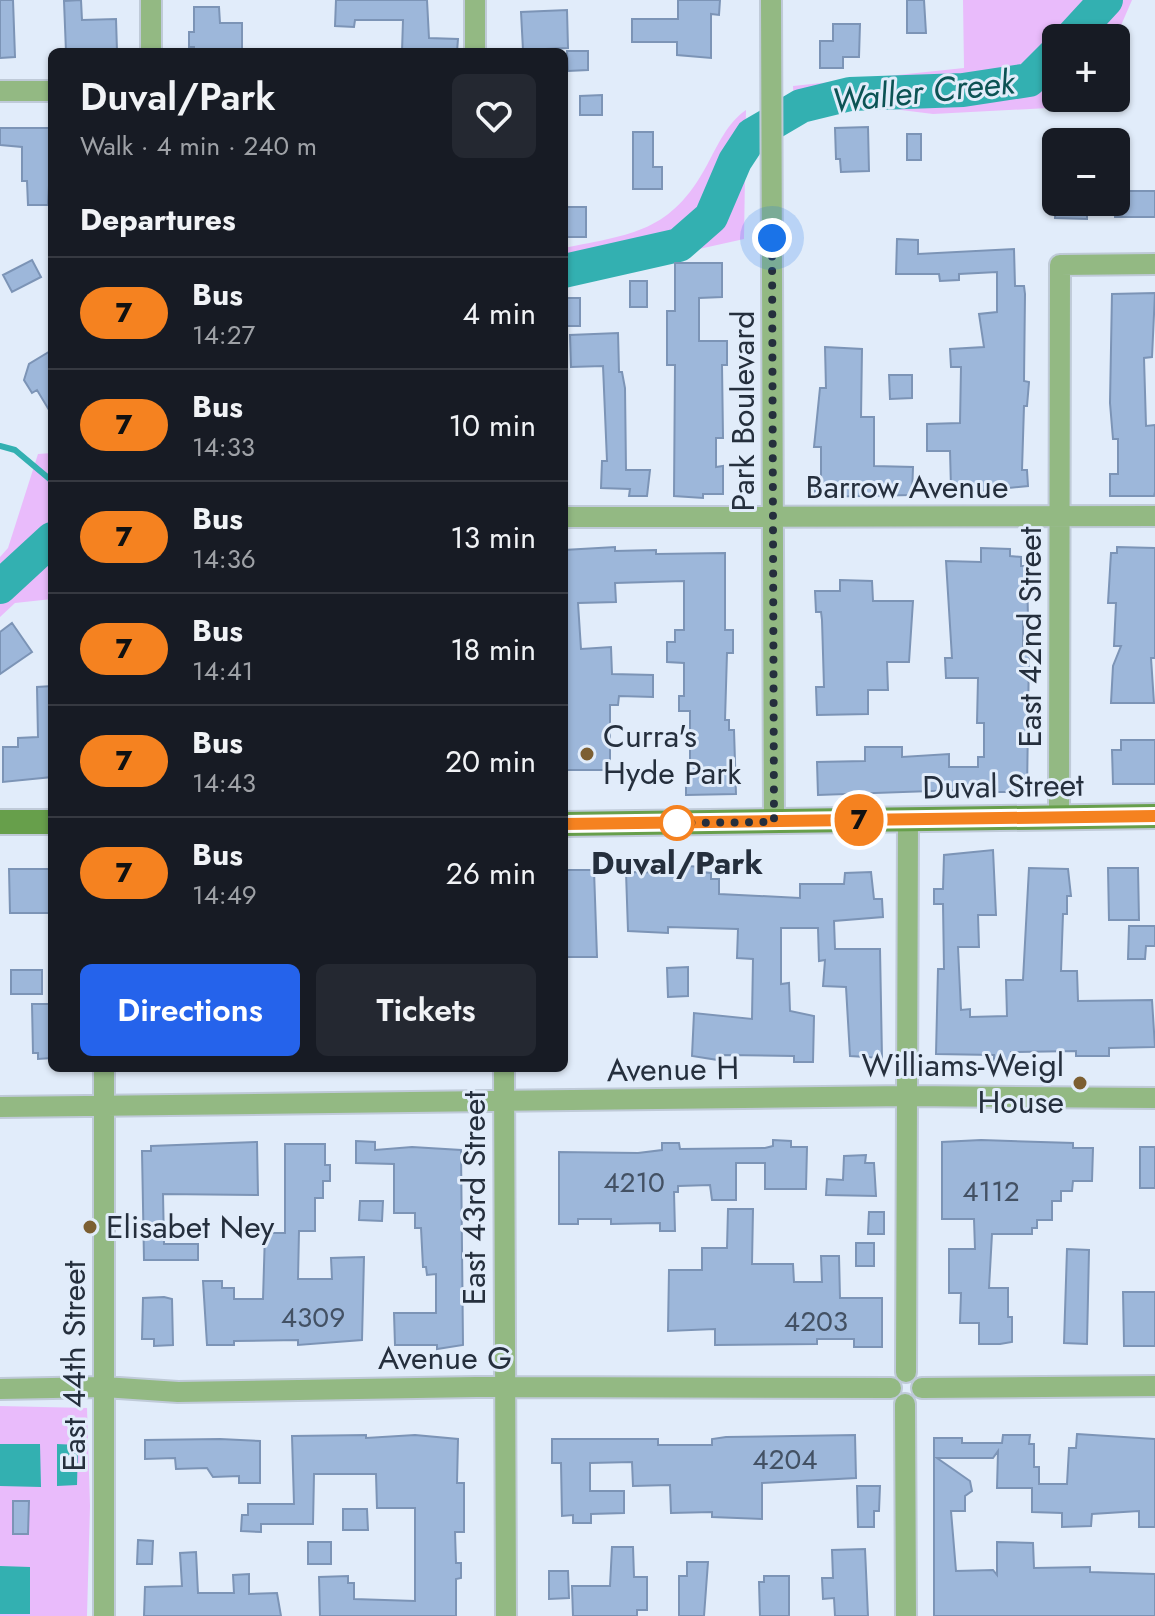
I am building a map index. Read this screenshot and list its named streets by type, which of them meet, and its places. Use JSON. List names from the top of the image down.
{
  "streets": {
    "street": [
      "Park Boulevard",
      "Barrow Avenue",
      "East 42nd Street",
      "Duval Street",
      "Avenue H",
      "East 43rd Street",
      "Avenue G",
      "East 44th Street"
    ]
  },
  "crossings": [
    ["Park Boulevard", "Barrow Avenue"],
    ["Park Boulevard", "Duval Street"],
    ["Barrow Avenue", "East 42nd Street"],
    ["East 42nd Street", "Duval Street"],
    ["Avenue H", "East 43rd Street"],
    ["Avenue H", "East 44th Street"],
    ["East 43rd Street", "Avenue G"],
    ["Avenue G", "East 44th Street"]
  ],
  "water": ["Waller Creek"],
  "places": [
    "Curra's Hyde Park",
    "Duval/Park",
    "Williams-Weigl House",
    "Elisabet Ney"
  ],
  "lines": ["bus line 7"],
  "house_numbers": [
    "4210",
    "4112",
    "4309",
    "4203",
    "4204"
  ],
  "page": {
    "on_map": "7",
    "map_buttons": ["+", "−"],
    "heading": [
      ["Duval/Park", "Walk · 4 min · 240 m"],
      "Departures"
    ],
    "list": [
      {
        "mark": "7",
        "name": "Bus",
        "note": "14:27",
        "value": "4 min"
      },
      {
        "mark": "7",
        "name": "Bus",
        "note": "14:33",
        "value": "10 min"
      },
      {
        "mark": "7",
        "name": "Bus",
        "note": "14:36",
        "value": "13 min"
      },
      {
        "mark": "7",
        "name": "Bus",
        "note": "14:41",
        "value": "18 min"
      },
      {
        "mark": "7",
        "name": "Bus",
        "note": "14:43",
        "value": "20 min"
      },
      {
        "mark": "7",
        "name": "Bus",
        "note": "14:49",
        "value": "26 min"
      }
    ],
    "buttons": ["Directions", "Tickets"]
  }
}
